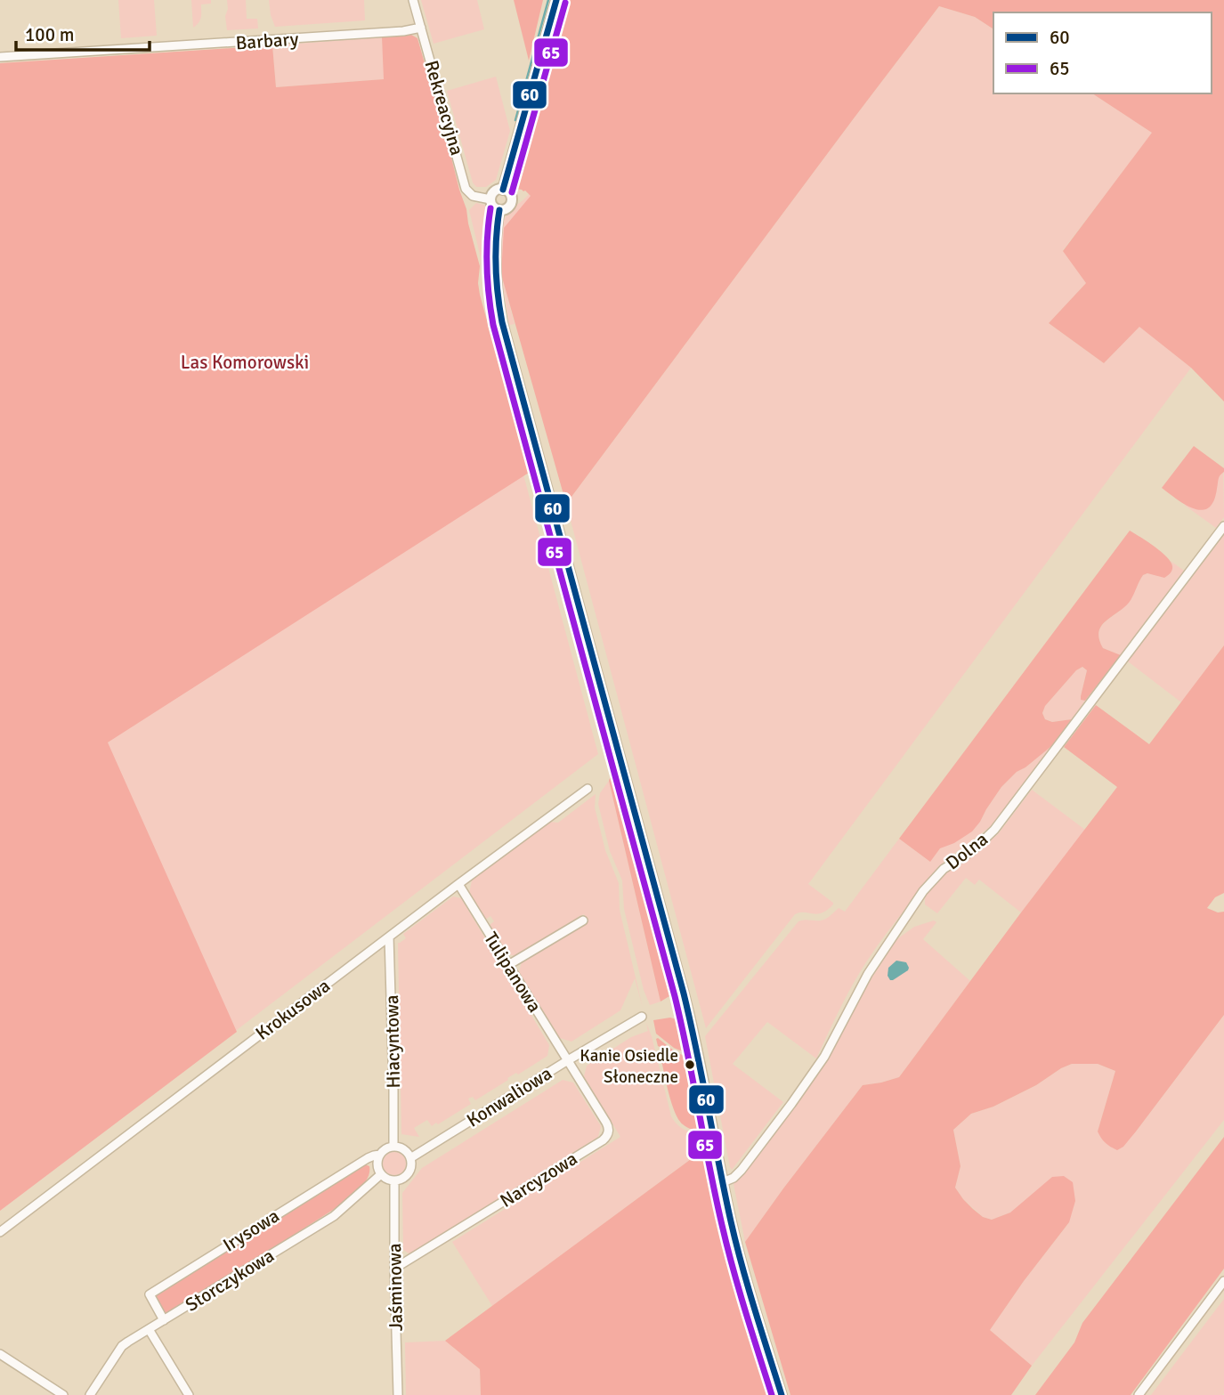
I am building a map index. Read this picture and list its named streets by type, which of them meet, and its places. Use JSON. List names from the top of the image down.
{
  "streets": {
    "street": [
      "Barbary",
      "Rekreacyjna",
      "Dolna",
      "Tulipanowa",
      "Krokusowa",
      "Hiacyntowa",
      "Konwaliowa",
      "Narcyzowa",
      "Irysowa",
      "Storczykowa",
      "Jaśminowa"
    ]
  },
  "crossings": [
    ["Barbary", "Rekreacyjna"],
    ["Tulipanowa", "Krokusowa"],
    ["Tulipanowa", "Konwaliowa"],
    ["Tulipanowa", "Narcyzowa"],
    ["Krokusowa", "Hiacyntowa"],
    ["Hiacyntowa", "Konwaliowa"],
    ["Hiacyntowa", "Irysowa"],
    ["Hiacyntowa", "Storczykowa"],
    ["Hiacyntowa", "Jaśminowa"],
    ["Konwaliowa", "Narcyzowa"],
    ["Konwaliowa", "Irysowa"],
    ["Konwaliowa", "Storczykowa"],
    ["Konwaliowa", "Jaśminowa"],
    ["Narcyzowa", "Jaśminowa"],
    ["Irysowa", "Storczykowa"],
    ["Irysowa", "Jaśminowa"],
    ["Storczykowa", "Jaśminowa"]
  ],
  "parks": ["Las Komorowski"],
  "places": ["Kanie Osiedle Słoneczne"],
  "lines": ["transit line 60", "transit line 65"],
  "legend": ["60", "65"],
  "scale_bar": "100 m"
}
